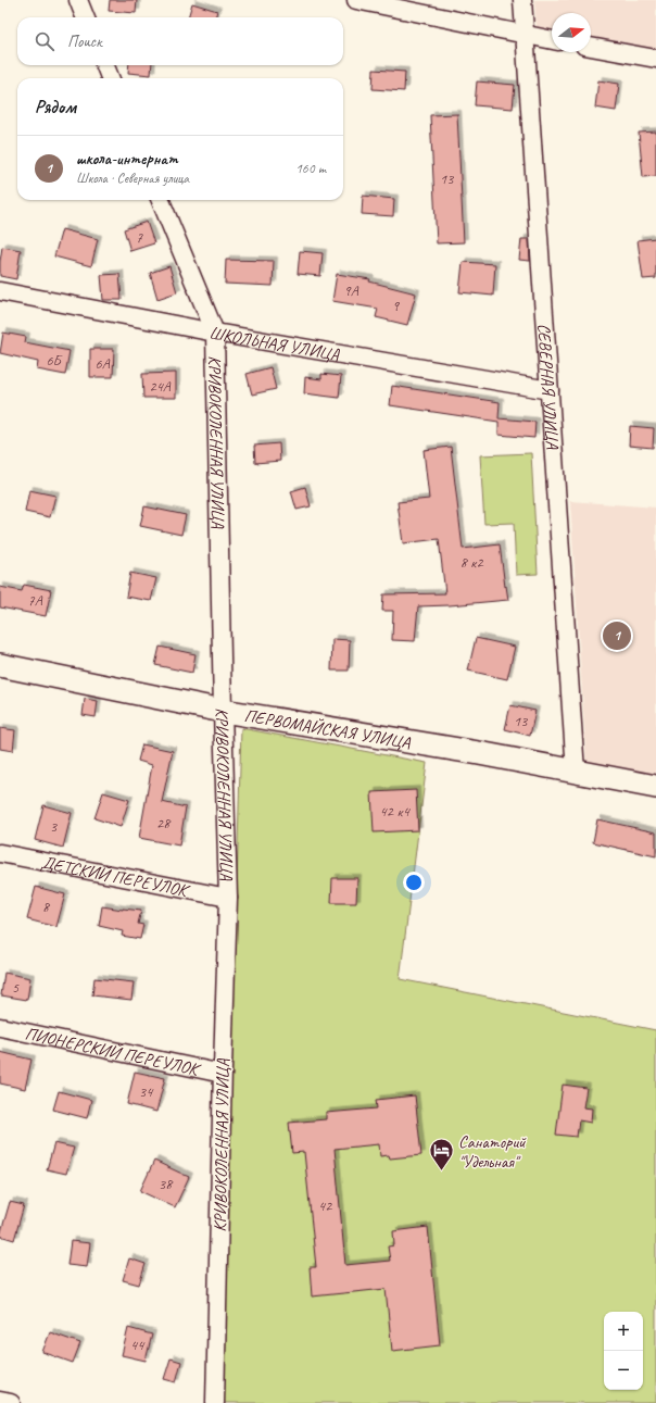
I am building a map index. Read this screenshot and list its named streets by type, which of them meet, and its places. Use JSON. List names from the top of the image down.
{
  "streets": {
    "main road": ["ПЕРВОМАЙСКАЯ УЛИЦА"],
    "street": [
      "ШКОЛЬНАЯ УЛИЦА",
      "СЕВЕРНАЯ УЛИЦА",
      "КРИВОКОЛЕННАЯ УЛИЦА",
      "ДЕТСКИЙ ПЕРЕУЛОК",
      "ПИОНЕРСКИЙ ПЕРЕУЛОК"
    ]
  },
  "crossings": [
    ["ШКОЛЬНАЯ УЛИЦА", "СЕВЕРНАЯ УЛИЦА"],
    ["ШКОЛЬНАЯ УЛИЦА", "КРИВОКОЛЕННАЯ УЛИЦА"],
    ["СЕВЕРНАЯ УЛИЦА", "ПЕРВОМАЙСКАЯ УЛИЦА"],
    ["КРИВОКОЛЕННАЯ УЛИЦА", "ПЕРВОМАЙСКАЯ УЛИЦА"],
    ["КРИВОКОЛЕННАЯ УЛИЦА", "ДЕТСКИЙ ПЕРЕУЛОК"],
    ["КРИВОКОЛЕННАЯ УЛИЦА", "ПИОНЕРСКИЙ ПЕРЕУЛОК"]
  ],
  "places": {
    "hotel": ["Санаторий \"Удельная\""]
  },
  "house_numbers": [
    "13",
    "7",
    "9А",
    "9",
    "6Б",
    "6А",
    "24А",
    "8 к2",
    "7А",
    "13",
    "42 к4",
    "28",
    "3",
    "8",
    "5",
    "34",
    "38",
    "42",
    "44"
  ],
  "north": "right",
  "page": {
    "search": "Поиск",
    "heading": "Рядом",
    "list": [
      {
        "mark": "1",
        "name": "школа-интернат",
        "note": "Школа · Северная улица",
        "value": "160 m"
      }
    ],
    "pins": "1",
    "map_buttons": ["+", "−"]
  }
}
